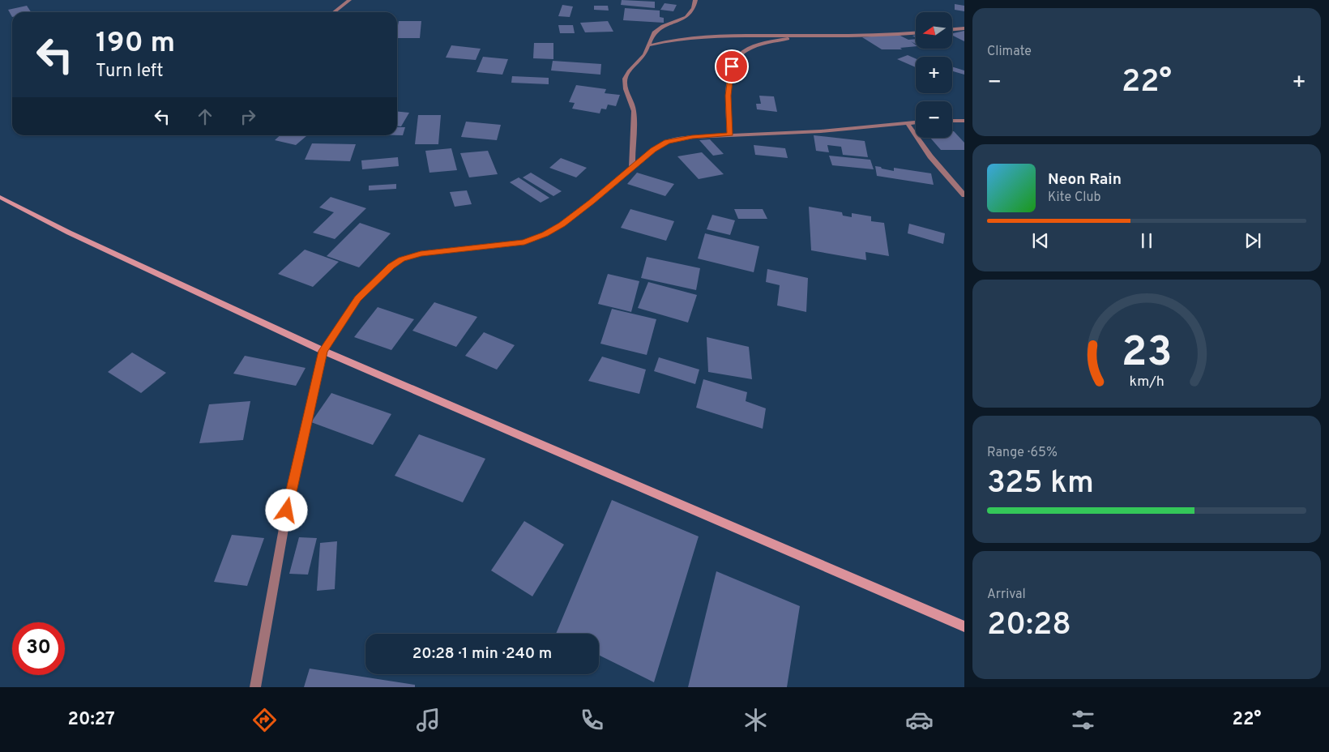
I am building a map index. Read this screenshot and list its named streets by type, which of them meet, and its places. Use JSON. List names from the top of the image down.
{
  "north": "left",
  "page": {
    "tile": [
      "Climate",
      ["Range · 65%", "325 km"],
      ["Arrival", "20:28"]
    ],
    "map_buttons": ["+", "−"],
    "turn": ["190 m", "Turn left"],
    "heat": ["−", "22°", "+"],
    "song": ["Neon Rain", "Kite Club"],
    "limit": "30",
    "trip": "20:28 · 1 min · 240 m",
    "tabs": ["20:27", "22°"],
    "gauge": ["23", "km/h"]
  }
}
